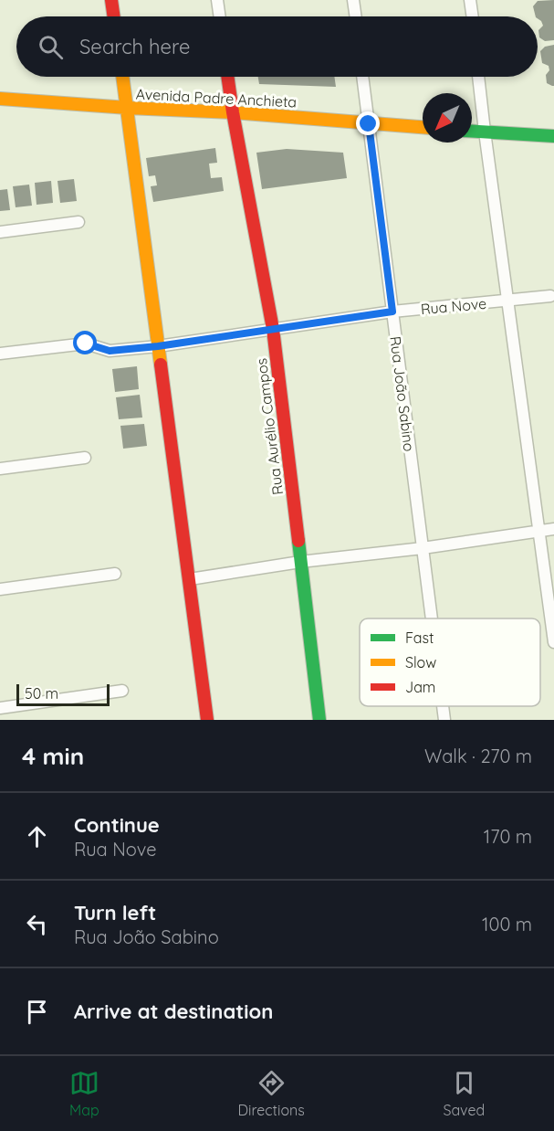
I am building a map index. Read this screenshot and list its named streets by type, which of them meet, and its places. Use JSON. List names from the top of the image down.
{
  "streets": {
    "street": [
      "Avenida Padre Anchieta",
      "Rua Nove",
      "Rua João Sabino",
      "Rua Aurélio Campos"
    ]
  },
  "crossings": [
    ["Avenida Padre Anchieta", "Rua João Sabino"],
    ["Avenida Padre Anchieta", "Rua Aurélio Campos"],
    ["Rua Nove", "Rua João Sabino"],
    ["Rua Nove", "Rua Aurélio Campos"]
  ],
  "legend": ["Fast", "Slow", "Jam"],
  "scale_bar": "50 m",
  "north": "bottom left",
  "page": {
    "search": "Search here",
    "scale": "50 m",
    "heading": ["4 min", "Walk · 270 m"],
    "list": [
      ["Continue", "Rua Nove", "170 m"],
      ["Turn left", "Rua João Sabino", "100 m"],
      "Arrive at destination"
    ],
    "nav": ["Map", "Directions", "Saved"]
  }
}
